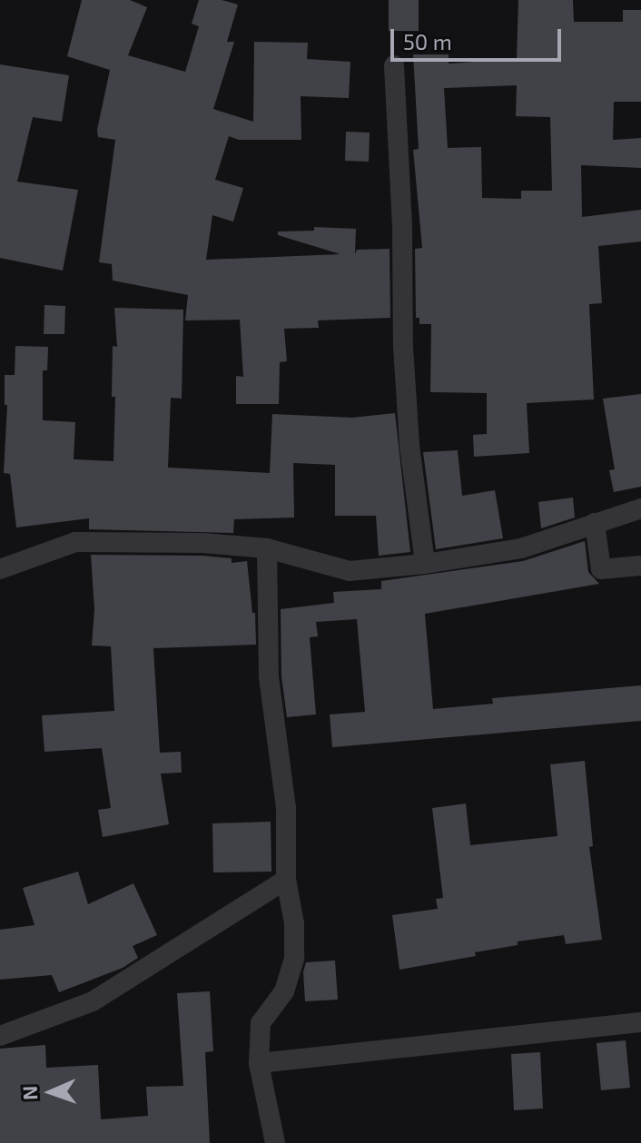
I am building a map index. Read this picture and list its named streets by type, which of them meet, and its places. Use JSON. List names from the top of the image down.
{
  "scale_bar": "50 m",
  "north": "left"
}
